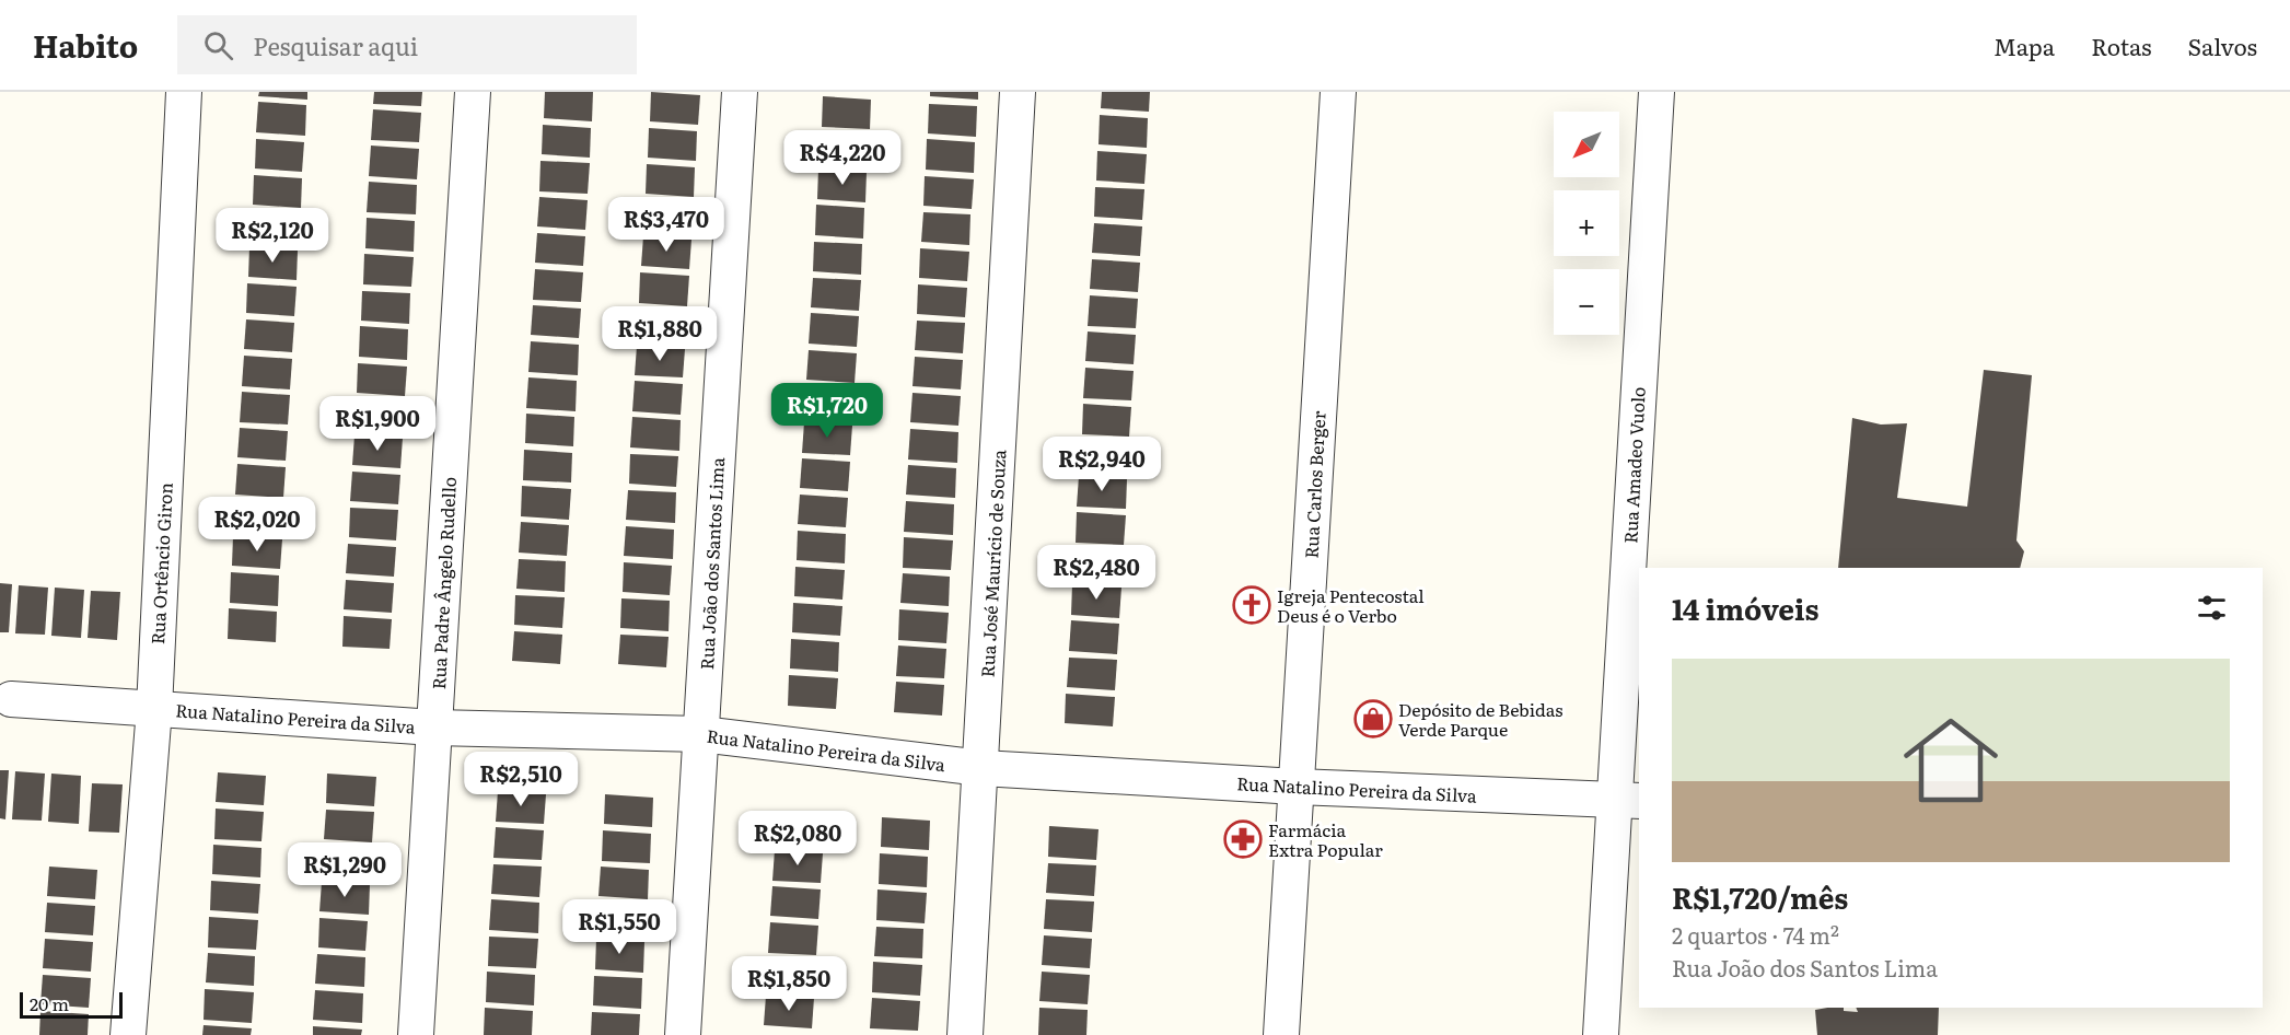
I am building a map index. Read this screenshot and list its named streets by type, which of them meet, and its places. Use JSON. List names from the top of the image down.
{
  "streets": {
    "street": [
      "Rua Amadeo Vuolo",
      "Rua Carlos Berger",
      "Rua Ortêncio Giron",
      "Rua João dos Santos Lima",
      "Rua José Maurício de Souza",
      "Rua Padre Ângelo Rudello",
      "Rua Natalino Pereira da Silva"
    ]
  },
  "crossings": [
    ["Rua Amadeo Vuolo", "Rua Natalino Pereira da Silva"],
    ["Rua Carlos Berger", "Rua Natalino Pereira da Silva"],
    ["Rua Ortêncio Giron", "Rua Natalino Pereira da Silva"],
    ["Rua João dos Santos Lima", "Rua Natalino Pereira da Silva"],
    ["Rua José Maurício de Souza", "Rua Natalino Pereira da Silva"],
    ["Rua Padre Ângelo Rudello", "Rua Natalino Pereira da Silva"]
  ],
  "places": {
    "church": ["Igreja Pentecostal Deus é o Verbo"],
    "shop": ["Depósito de Bebidas Verde Parque"],
    "pharmacy": ["Farmácia Extra Popular"]
  },
  "scale_bar": "20 m",
  "north": "bottom left",
  "page": {
    "header": "Habito",
    "search": "Pesquisar aqui",
    "nav": ["Mapa", "Rotas", "Salvos"],
    "map_buttons": ["+", "−"],
    "price": [
      "R$4,220",
      "R$3,470",
      "R$2,120",
      "R$1,880",
      "R$1,720",
      "R$1,900",
      "R$2,940",
      "R$2,020",
      "R$2,480",
      "R$2,510",
      "R$2,080",
      "R$1,290",
      "R$1,550",
      "R$1,850"
    ],
    "heading": "14 imóveis",
    "list": [
      {
        "name": "R$1,720/mês",
        "note": "2 quartos · 74 m² · Rua João dos Santos Lima"
      }
    ],
    "scale": "20 m"
  }
}
